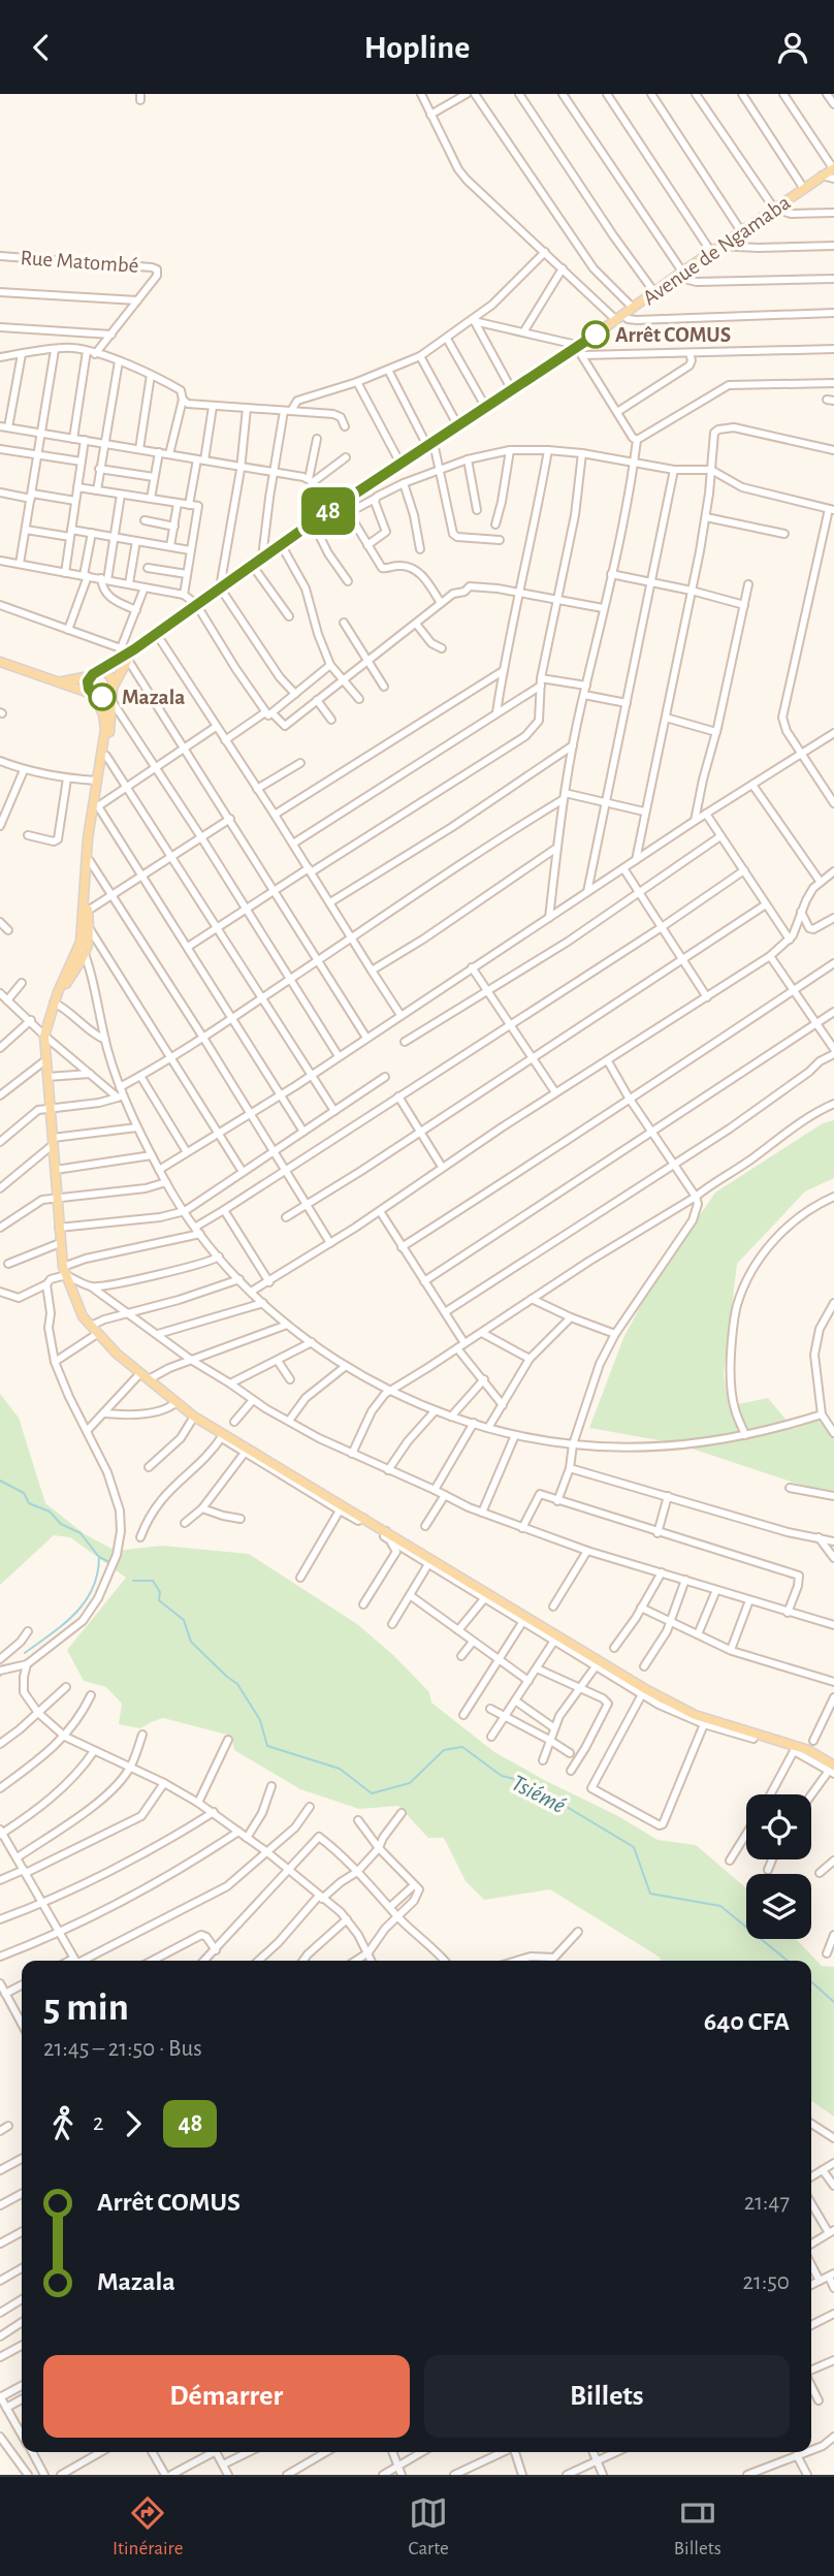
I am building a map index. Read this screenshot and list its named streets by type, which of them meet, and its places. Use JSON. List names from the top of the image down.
{
  "streets": {
    "main road": ["Avenue de Ngamaba"],
    "street": ["Rue Matombé"]
  },
  "water": ["Tsiémé"],
  "places": ["Arrêt COMUS", "Mazala"],
  "lines": ["bus line 48"],
  "page": {
    "header": "Hopline",
    "on_map": "48",
    "heading": ["5 min", "21:45 – 21:50 · Bus", "640 CFA"],
    "legs": ["2", "48"],
    "list": [
      {
        "name": "Arrêt COMUS",
        "value": "21:47"
      },
      {
        "name": "Mazala",
        "value": "21:50"
      }
    ],
    "buttons": ["Démarrer", "Billets"],
    "tabs": ["Itinéraire", "Carte", "Billets"]
  }
}
